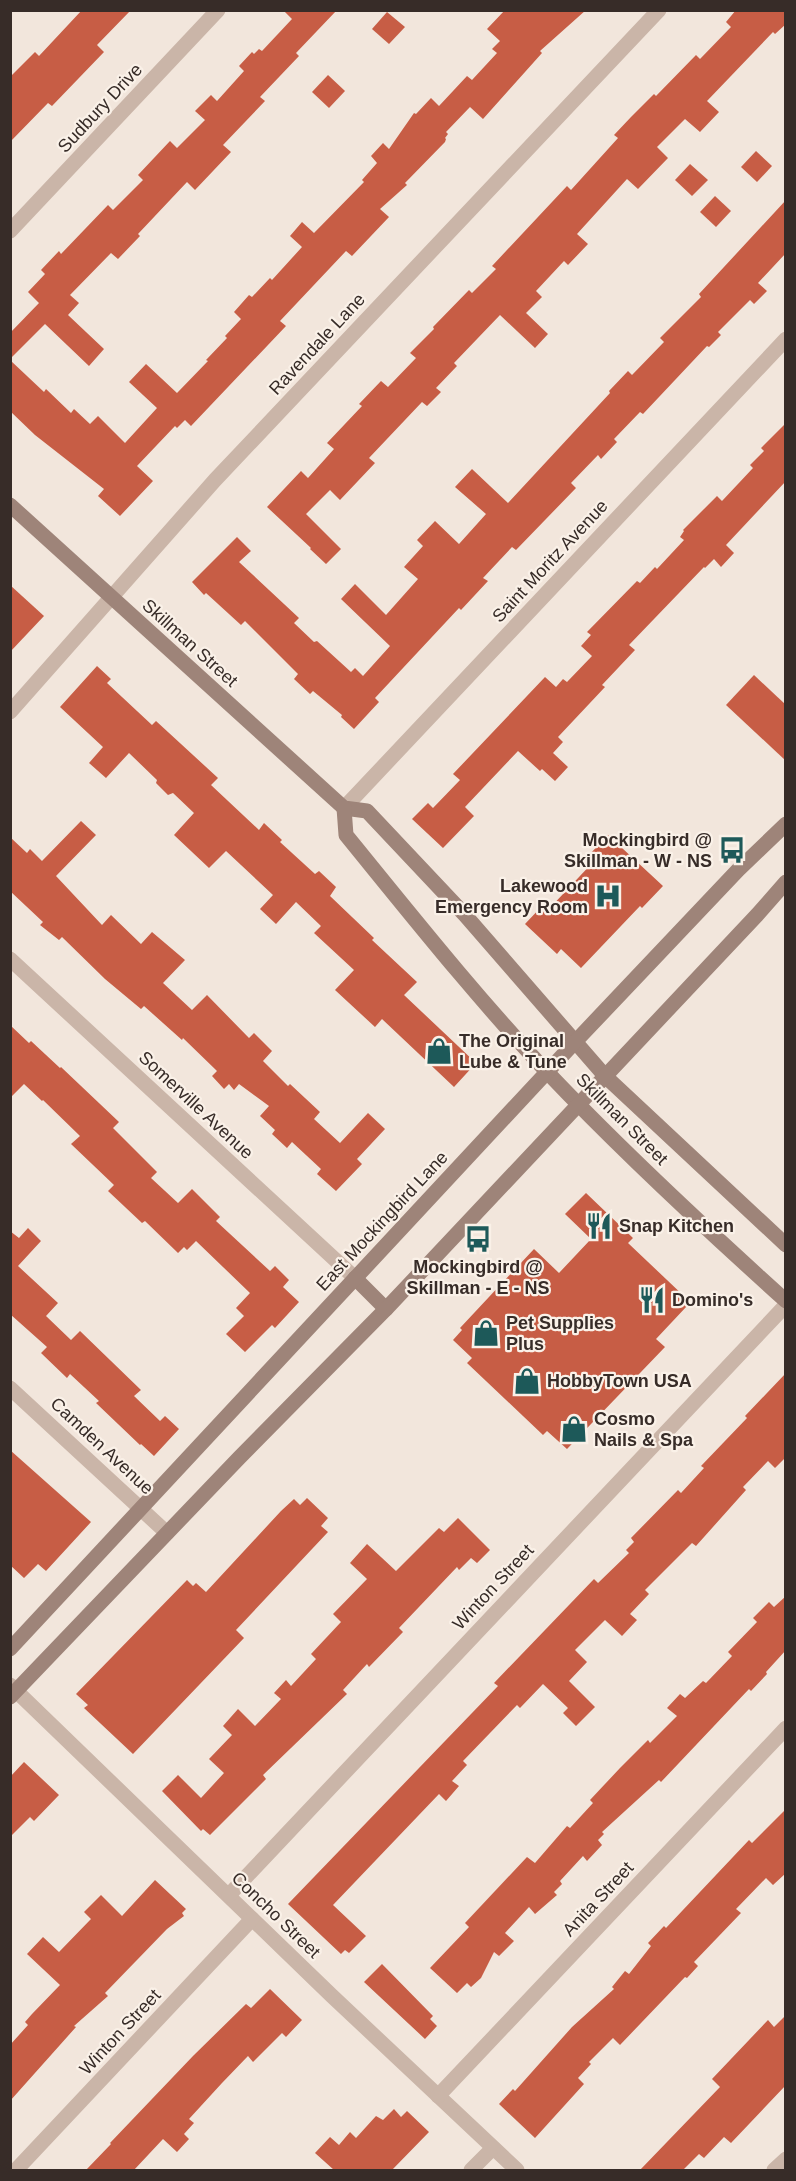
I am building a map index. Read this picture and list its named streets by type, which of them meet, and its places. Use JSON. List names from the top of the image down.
{
  "streets": {
    "main road": ["Skillman Street", "East Mockingbird Lane"],
    "street": [
      "Sudbury Drive",
      "Ravendale Lane",
      "Saint Moritz Avenue",
      "Somerville Avenue",
      "Camden Avenue",
      "Winton Street",
      "Anita Street",
      "Concho Street"
    ]
  },
  "crossings": [
    ["Ravendale Lane", "Skillman Street"],
    ["Saint Moritz Avenue", "Skillman Street"],
    ["Skillman Street", "East Mockingbird Lane"],
    ["Skillman Street", "Winton Street"],
    ["Somerville Avenue", "East Mockingbird Lane"],
    ["East Mockingbird Lane", "Camden Avenue"],
    ["Winton Street", "Concho Street"],
    ["Anita Street", "Concho Street"]
  ],
  "places": {
    "bus stop": ["Mockingbird @ Skillman - W - NS", "Mockingbird @ Skillman - E - NS"],
    "hospital": ["Lakewood Emergency Room"],
    "shop": [
      "The Original Lube & Tune",
      "Pet Supplies Plus",
      "HobbyTown USA",
      "Cosmo Nails & Spa"
    ],
    "restaurant": ["Snap Kitchen", "Domino's"]
  }
}
